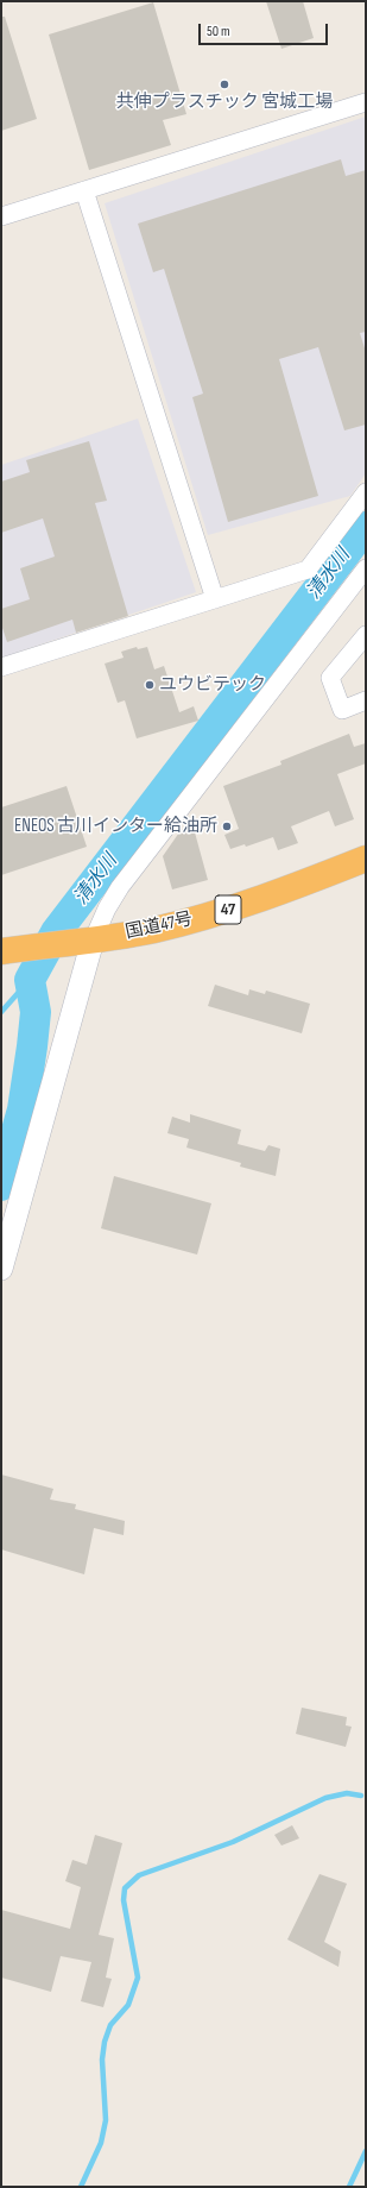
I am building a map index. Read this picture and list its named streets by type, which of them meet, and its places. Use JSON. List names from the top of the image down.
{
  "streets": {
    "highway": ["47", "国道47号"]
  },
  "water": ["清水川"],
  "places": ["共伸プラスチック 宮城工場", "ユウビテック", "ENEOS 古川インター給油所"],
  "scale_bar": "50 m"
}
